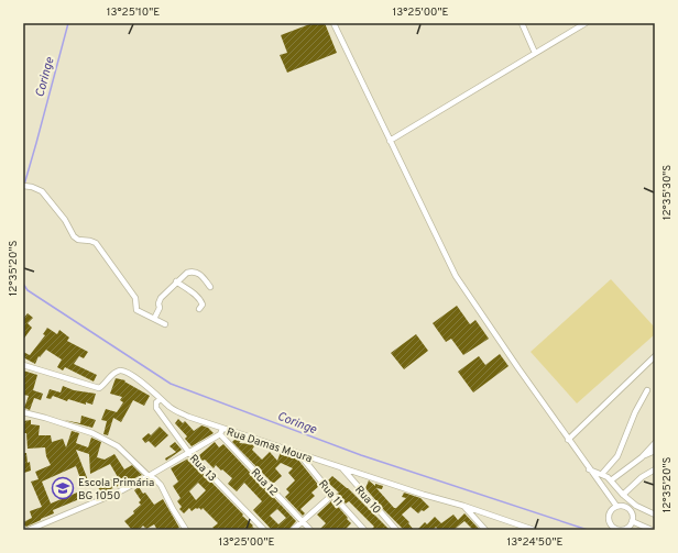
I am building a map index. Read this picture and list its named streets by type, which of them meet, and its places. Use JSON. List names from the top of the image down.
{
  "streets": {
    "street": [
      "Rua Damas Moura",
      "Rua 13",
      "Rua 12",
      "Rua 11",
      "Rua 10"
    ]
  },
  "crossings": [
    ["Rua Damas Moura", "Rua 13"],
    ["Rua Damas Moura", "Rua 11"],
    ["Rua Damas Moura", "Rua 10"]
  ],
  "water": ["Coringe"],
  "places": {
    "school or university": ["Escola Primária BG 1050"]
  },
  "coordinates": [
    "13°25'10\"E",
    "13°25'00\"E",
    "12°35'30\"S",
    "12°35'20\"S",
    "13°24'50\"E"
  ]
}
